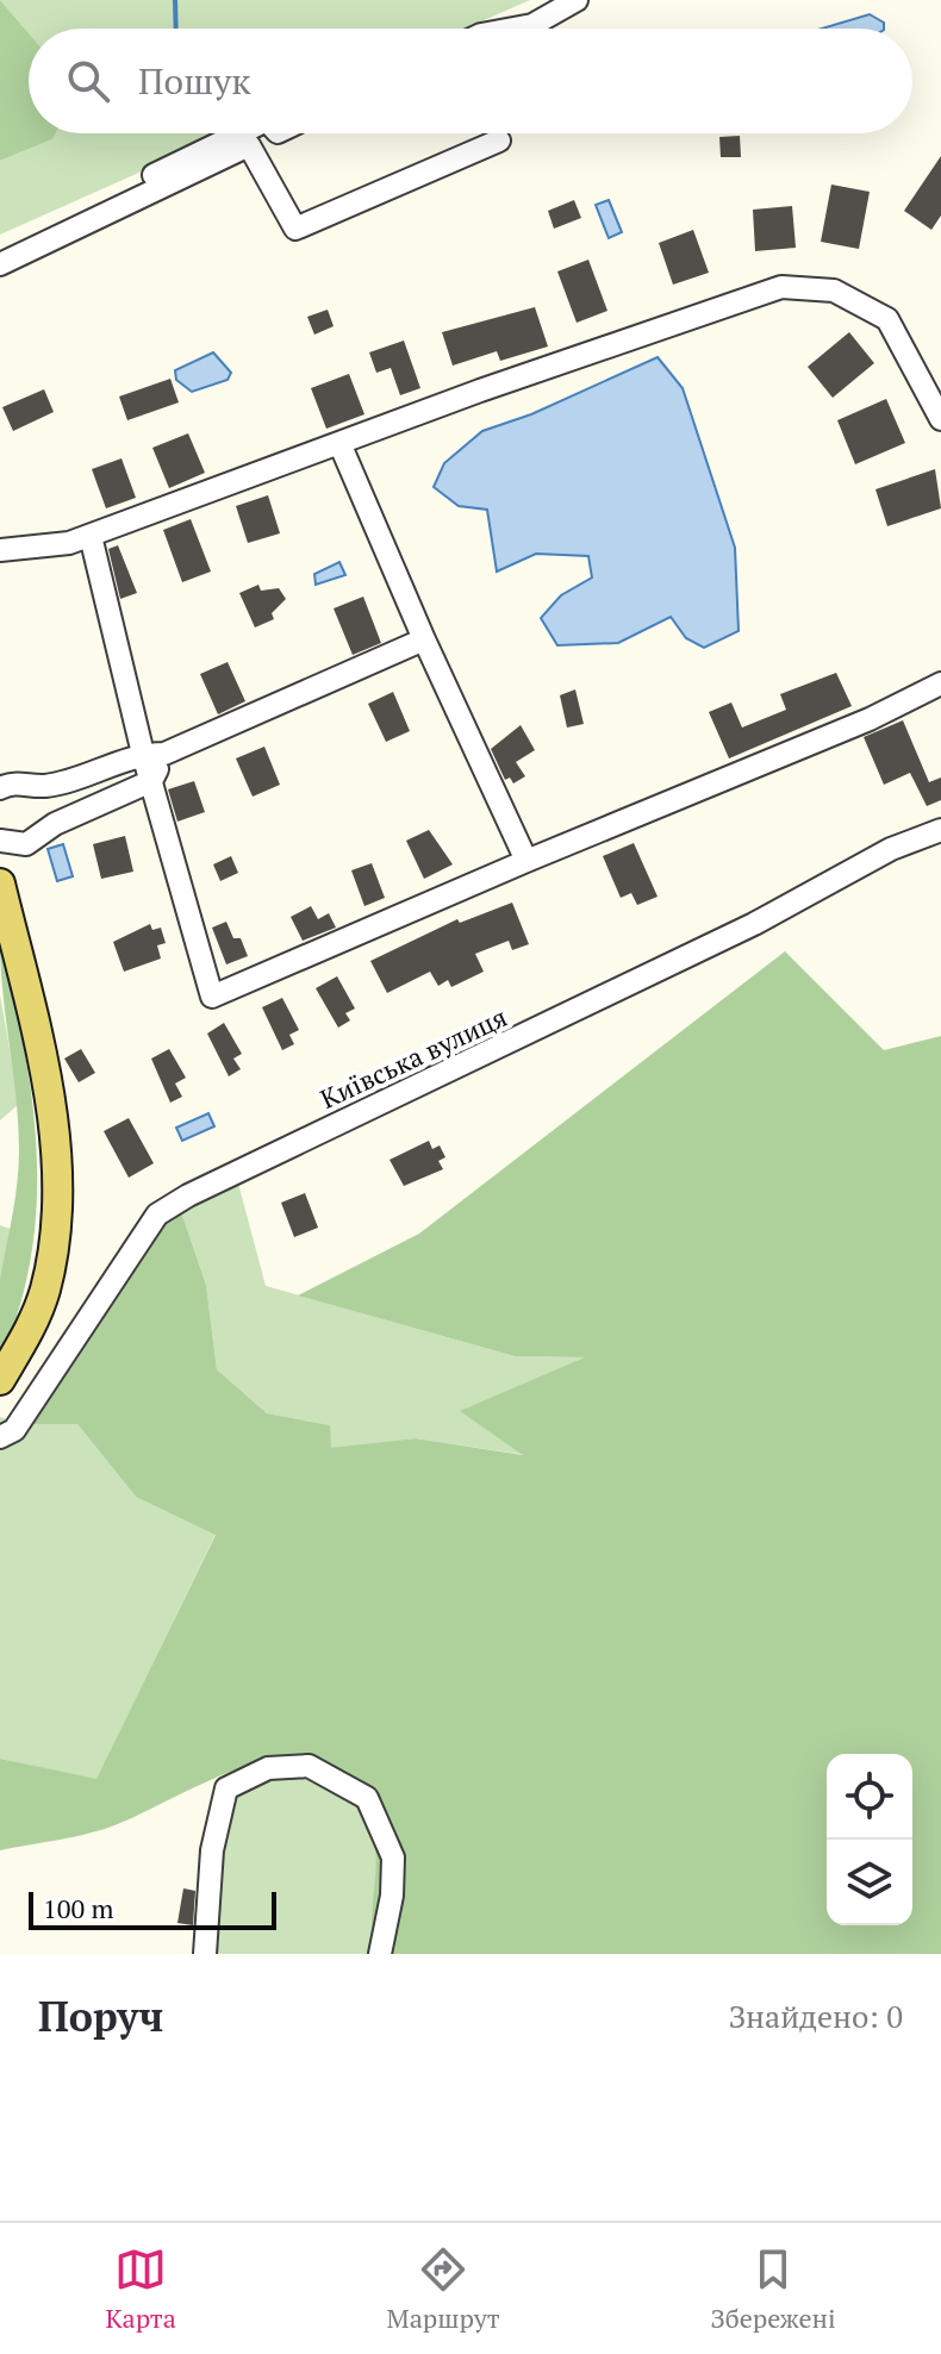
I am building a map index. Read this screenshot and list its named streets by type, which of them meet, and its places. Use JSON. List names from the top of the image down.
{
  "streets": {
    "street": ["Київська вулиця"]
  },
  "scale_bar": "100 m",
  "page": {
    "search": "Пошук",
    "scale": "100 m",
    "heading": ["Поруч", "Знайдено: 0"],
    "nav": ["Карта", "Маршрут", "Збережені"]
  }
}
